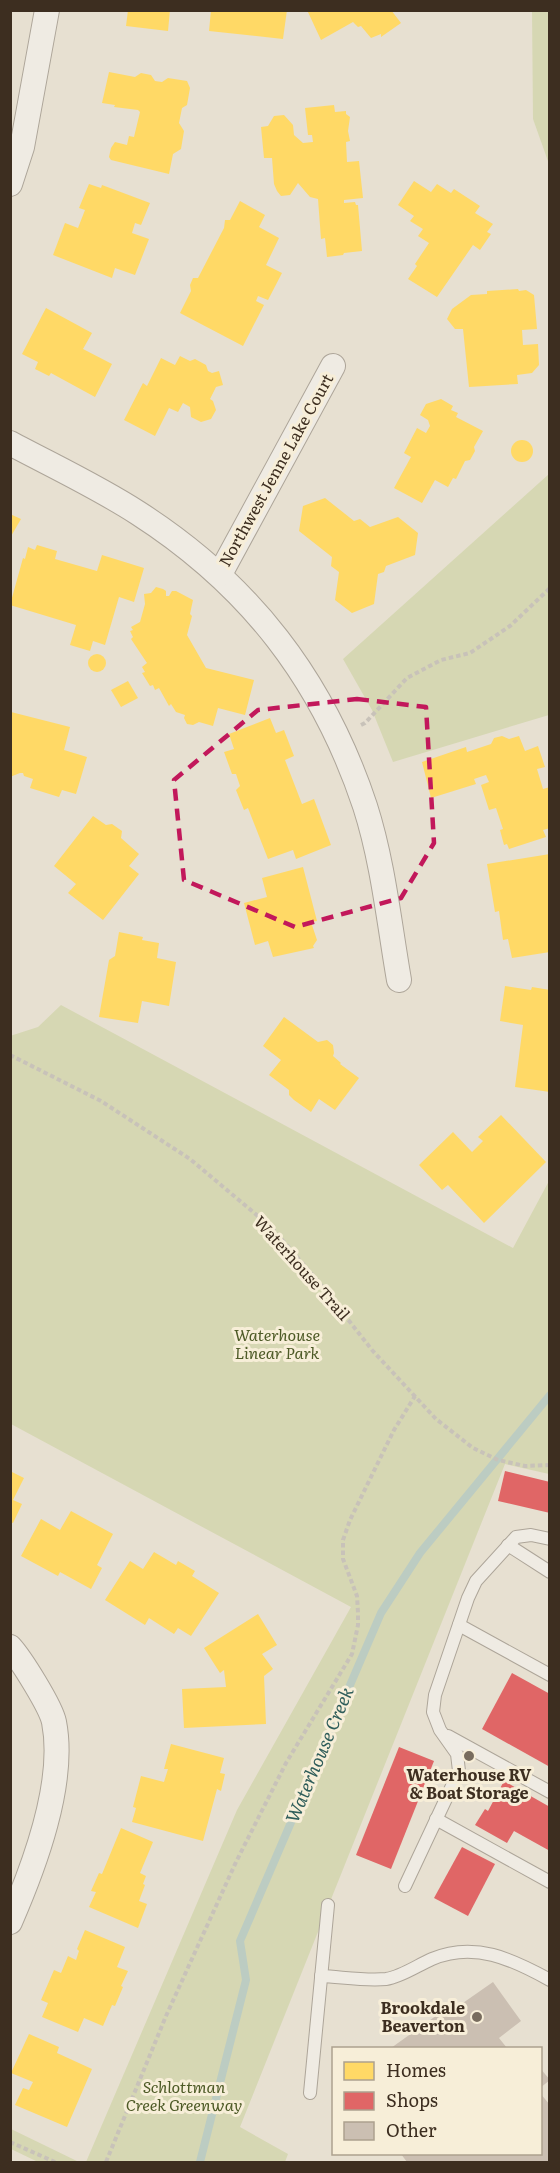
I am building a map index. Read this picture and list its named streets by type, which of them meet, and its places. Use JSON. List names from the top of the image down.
{
  "streets": {
    "street": ["Northwest Jenne Lake Court"],
    "path": ["Waterhouse Trail"]
  },
  "water": ["Waterhouse Creek"],
  "parks": ["Waterhouse Linear Park", "Schlottman Creek Greenway"],
  "places": ["Waterhouse RV & Boat Storage", "Brookdale Beaverton"],
  "legend": ["Homes", "Shops", "Other"]
}
